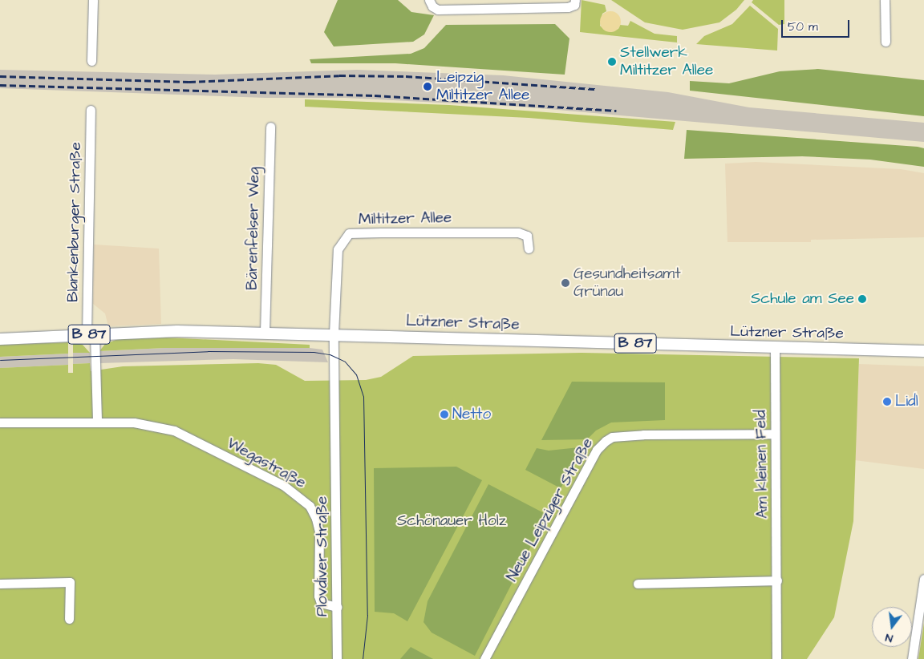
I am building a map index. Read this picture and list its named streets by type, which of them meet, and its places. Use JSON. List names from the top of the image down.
{
  "streets": {
    "main road": ["Lützner Straße", "B 87"],
    "street": [
      "Miltitzer Allee",
      "Blankenburger Straße",
      "Bärenfelser Weg",
      "Wegastraße",
      "Am kleinen Feld",
      "Neue Leipziger Straße",
      "Plovdiver Straße"
    ]
  },
  "crossings": [
    ["Miltitzer Allee", "Lützner Straße"],
    ["Miltitzer Allee", "Plovdiver Straße"],
    ["Blankenburger Straße", "Lützner Straße"],
    ["Bärenfelser Weg", "Lützner Straße"],
    ["Lützner Straße", "Am kleinen Feld"],
    ["Lützner Straße", "Plovdiver Straße"],
    ["Wegastraße", "Plovdiver Straße"],
    ["Am kleinen Feld", "Neue Leipziger Straße"]
  ],
  "parks": ["Schönauer Holz"],
  "places": [
    "Stellwerk Miltitzer Allee",
    "Leipzig Miltitzer Allee",
    "Gesundheitsamt Grünau",
    "Schule am See",
    "Lidl",
    "Netto"
  ],
  "scale_bar": "50 m",
  "north": "bottom"
}
